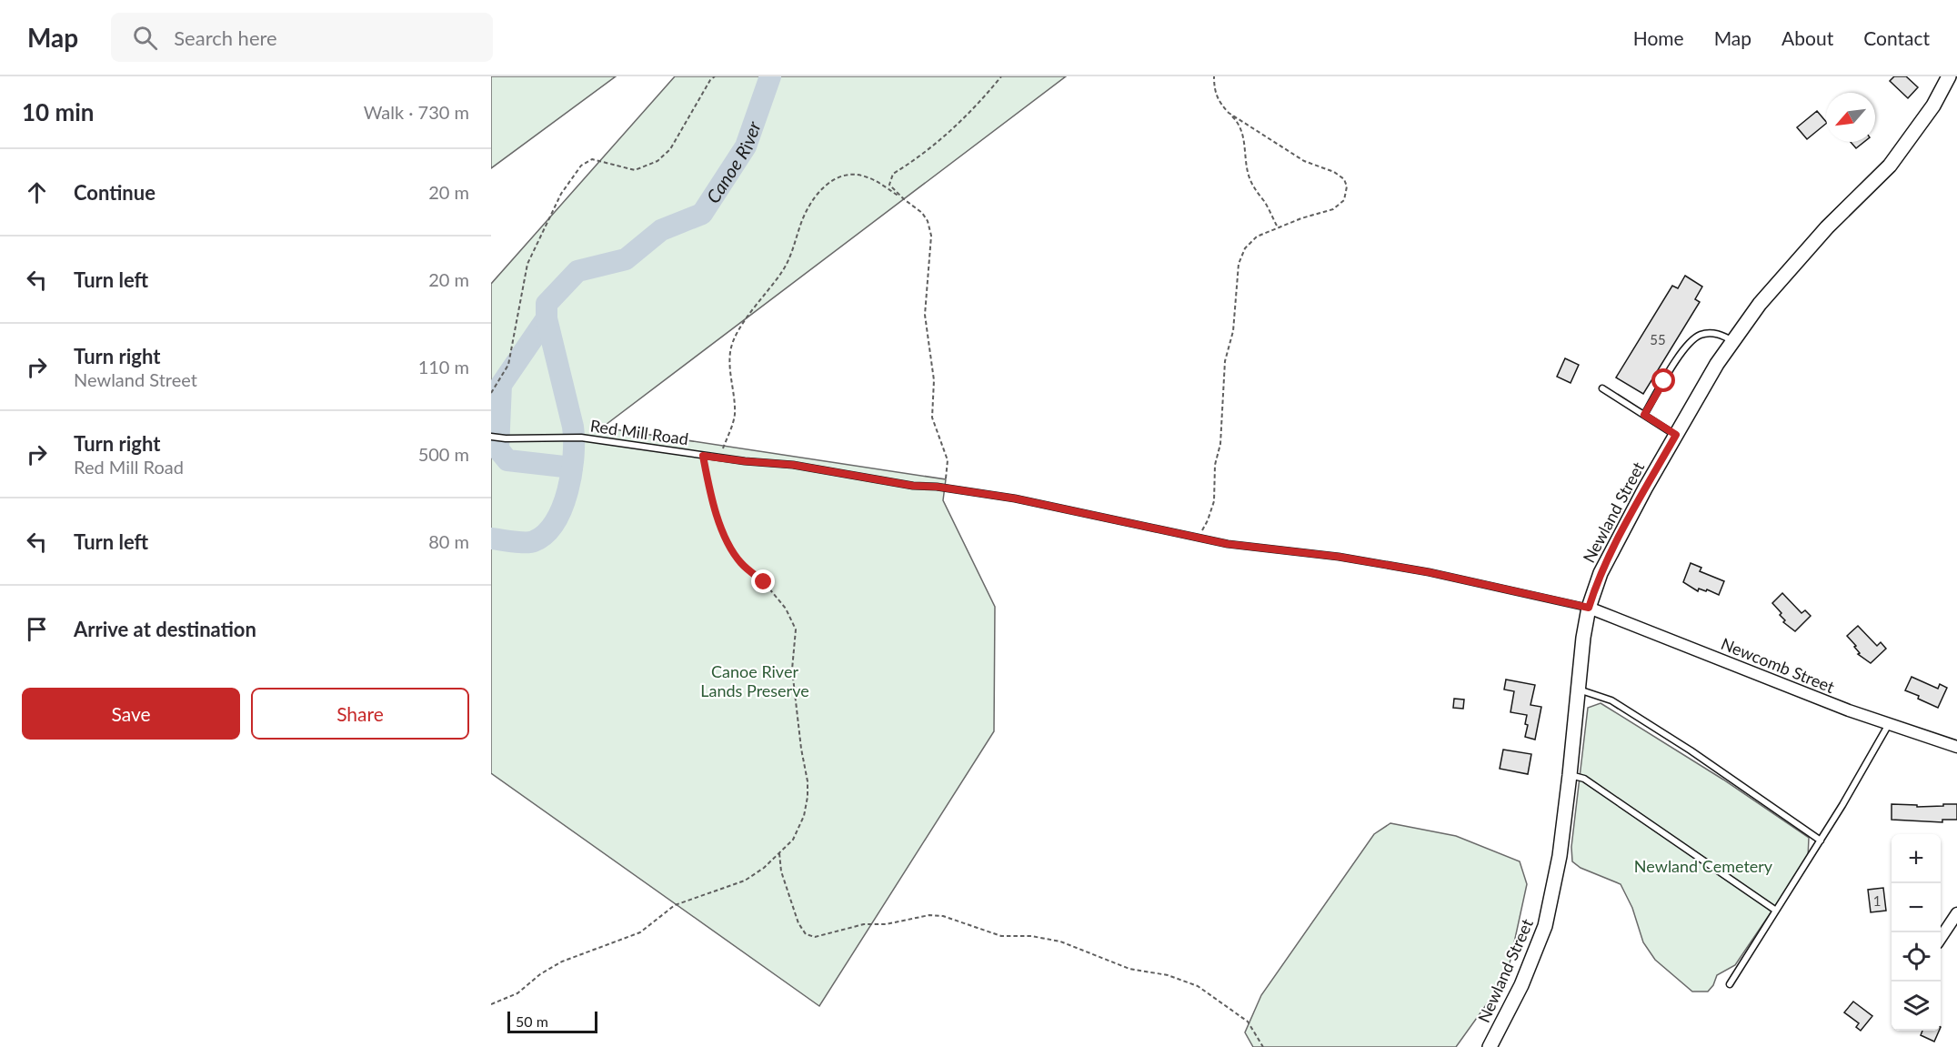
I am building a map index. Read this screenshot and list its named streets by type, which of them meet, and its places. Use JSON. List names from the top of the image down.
{
  "streets": {
    "street": ["Newland Street", "Newcomb Street"],
    "lane": ["Red Mill Road"]
  },
  "crossings": [
    ["Red Mill Road", "Newland Street"],
    ["Red Mill Road", "Newcomb Street"],
    ["Newland Street", "Newcomb Street"]
  ],
  "water": ["Canoe River"],
  "parks": ["Canoe River Lands Preserve", "Newland Cemetery"],
  "house_numbers": ["55", "1"],
  "scale_bar": "50 m",
  "north": "bottom left",
  "page": {
    "header": "Map",
    "search": "Search here",
    "nav": [
      "Home",
      "Map",
      "About",
      "Contact"
    ],
    "heading": ["10 min", "Walk · 730 m"],
    "list": [
      ["Continue", "20 m"],
      ["Turn left", "20 m"],
      ["Turn right", "Newland Street", "110 m"],
      ["Turn right", "Red Mill Road", "500 m"],
      ["Turn left", "80 m"],
      "Arrive at destination"
    ],
    "buttons": ["Save", "Share"],
    "map_buttons": ["+", "−"],
    "scale": "50 m"
  }
}
